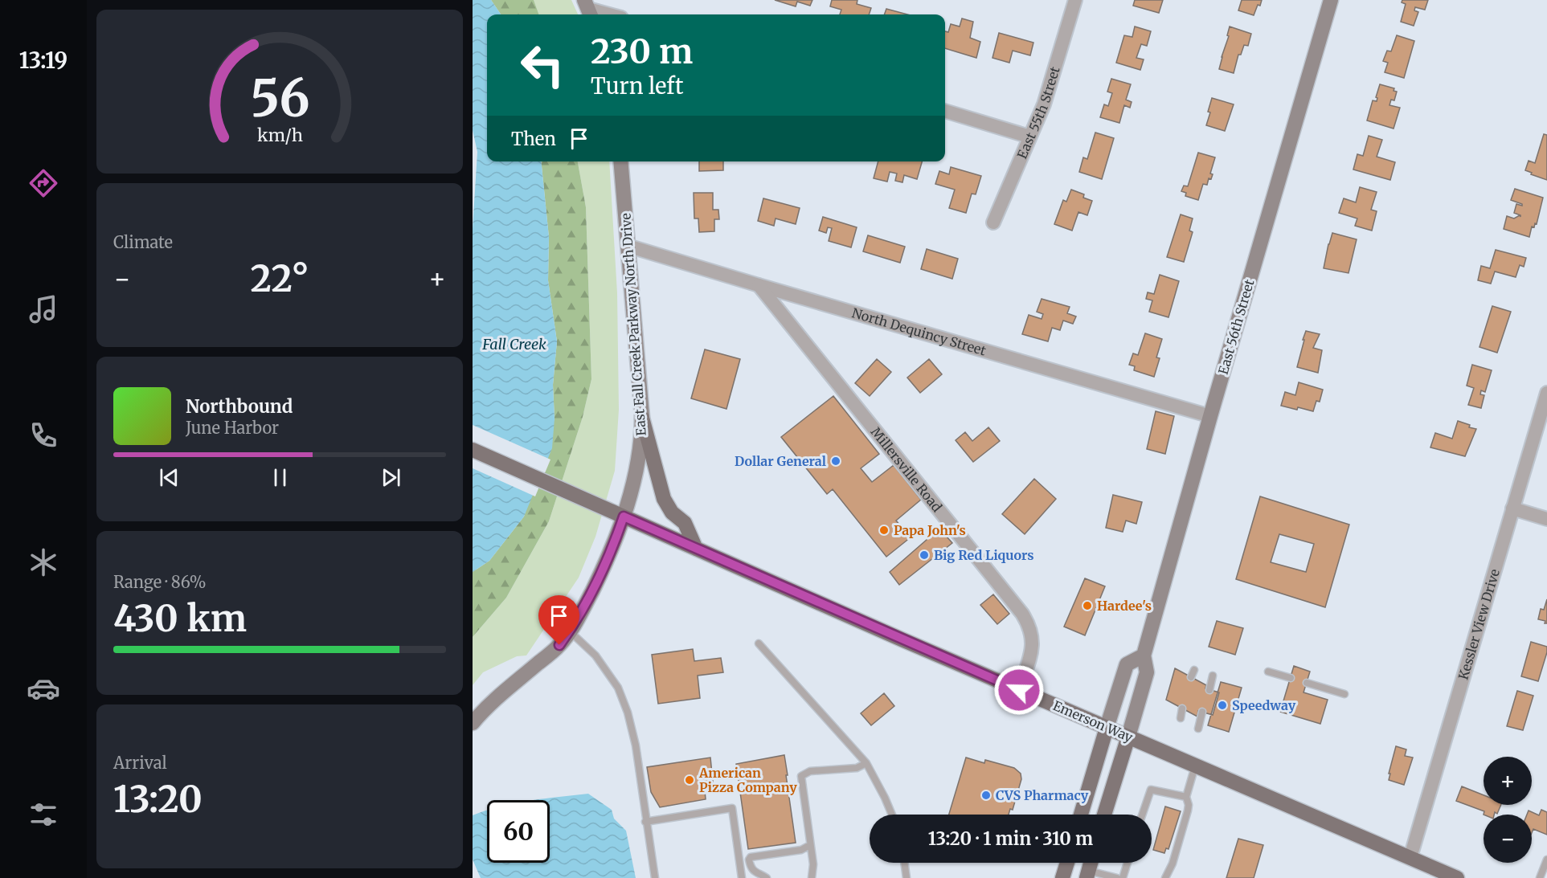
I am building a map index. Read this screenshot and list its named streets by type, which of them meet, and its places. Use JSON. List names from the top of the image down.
{
  "streets": {
    "main road": ["East 56th Street", "Emerson Way"],
    "street": [
      "East 55th Street",
      "East Fall Creek Parkway North Drive",
      "North Dequincy Street",
      "Millersville Road",
      "Kessler View Drive"
    ]
  },
  "crossings": [
    ["East Fall Creek Parkway North Drive", "North Dequincy Street"],
    ["East Fall Creek Parkway North Drive", "Emerson Way"],
    ["East 56th Street", "North Dequincy Street"],
    ["East 56th Street", "Emerson Way"],
    ["North Dequincy Street", "Millersville Road"],
    ["Millersville Road", "Emerson Way"],
    ["Kessler View Drive", "Emerson Way"]
  ],
  "water": ["Fall Creek"],
  "places": [
    "Dollar General",
    "Papa John's",
    "Big Red Liquors",
    "Hardee's",
    "Speedway",
    "American Pizza Company",
    "CVS Pharmacy"
  ],
  "page": {
    "tabs": "13:19",
    "turn": ["230 m", "Turn left"],
    "then": "Then",
    "tile": [
      "Climate",
      ["Range · 86%", "430 km"],
      ["Arrival", "13:20"]
    ],
    "heat": ["−", "22°", "+"],
    "song": ["Northbound", "June Harbor"],
    "map_buttons": ["+", "−"],
    "limit": "60",
    "trip": "13:20 · 1 min · 310 m",
    "gauge": ["56", "km/h"]
  }
}
